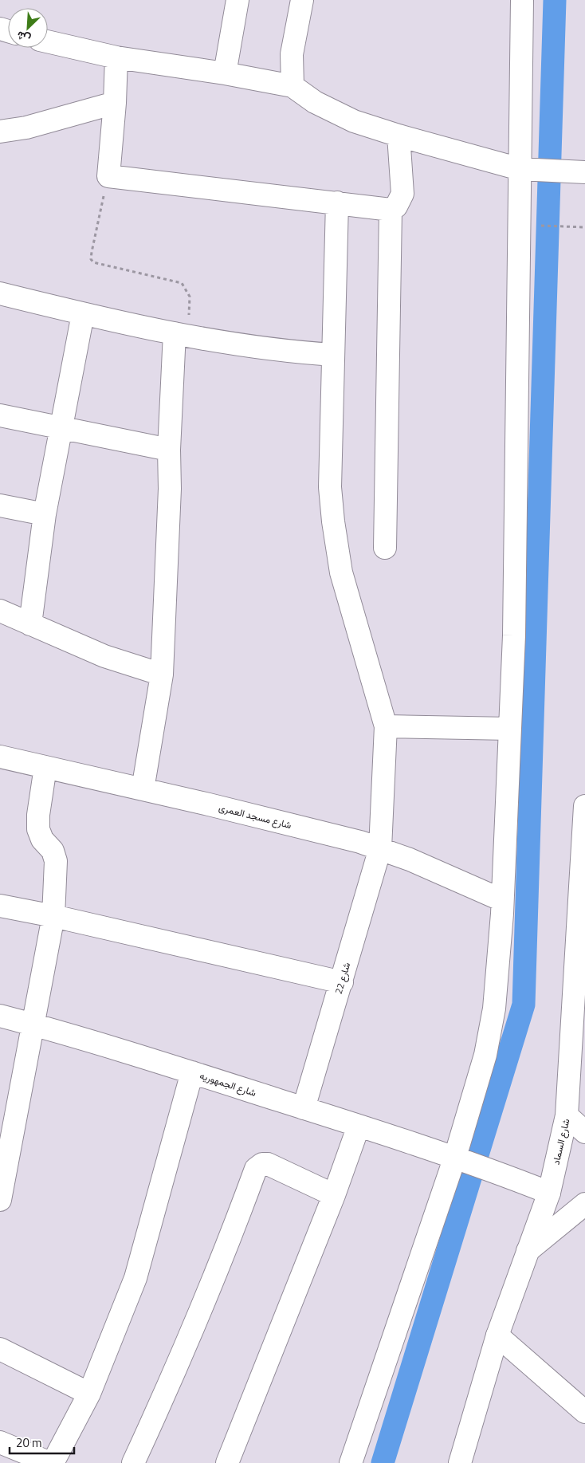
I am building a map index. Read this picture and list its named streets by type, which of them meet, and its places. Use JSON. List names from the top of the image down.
{
  "streets": {
    "main road": [
      "شارع مسجد العمرى",
      "شارع 22",
      "شارع الجمهوريه",
      "شارع السماد"
    ]
  },
  "crossings": [
    ["شارع مسجد العمرى", "شارع 22"],
    ["شارع 22", "شارع الجمهوريه"],
    ["شارع الجمهوريه", "شارع السماد"]
  ],
  "scale_bar": "20 m",
  "north": "bottom left"
}
